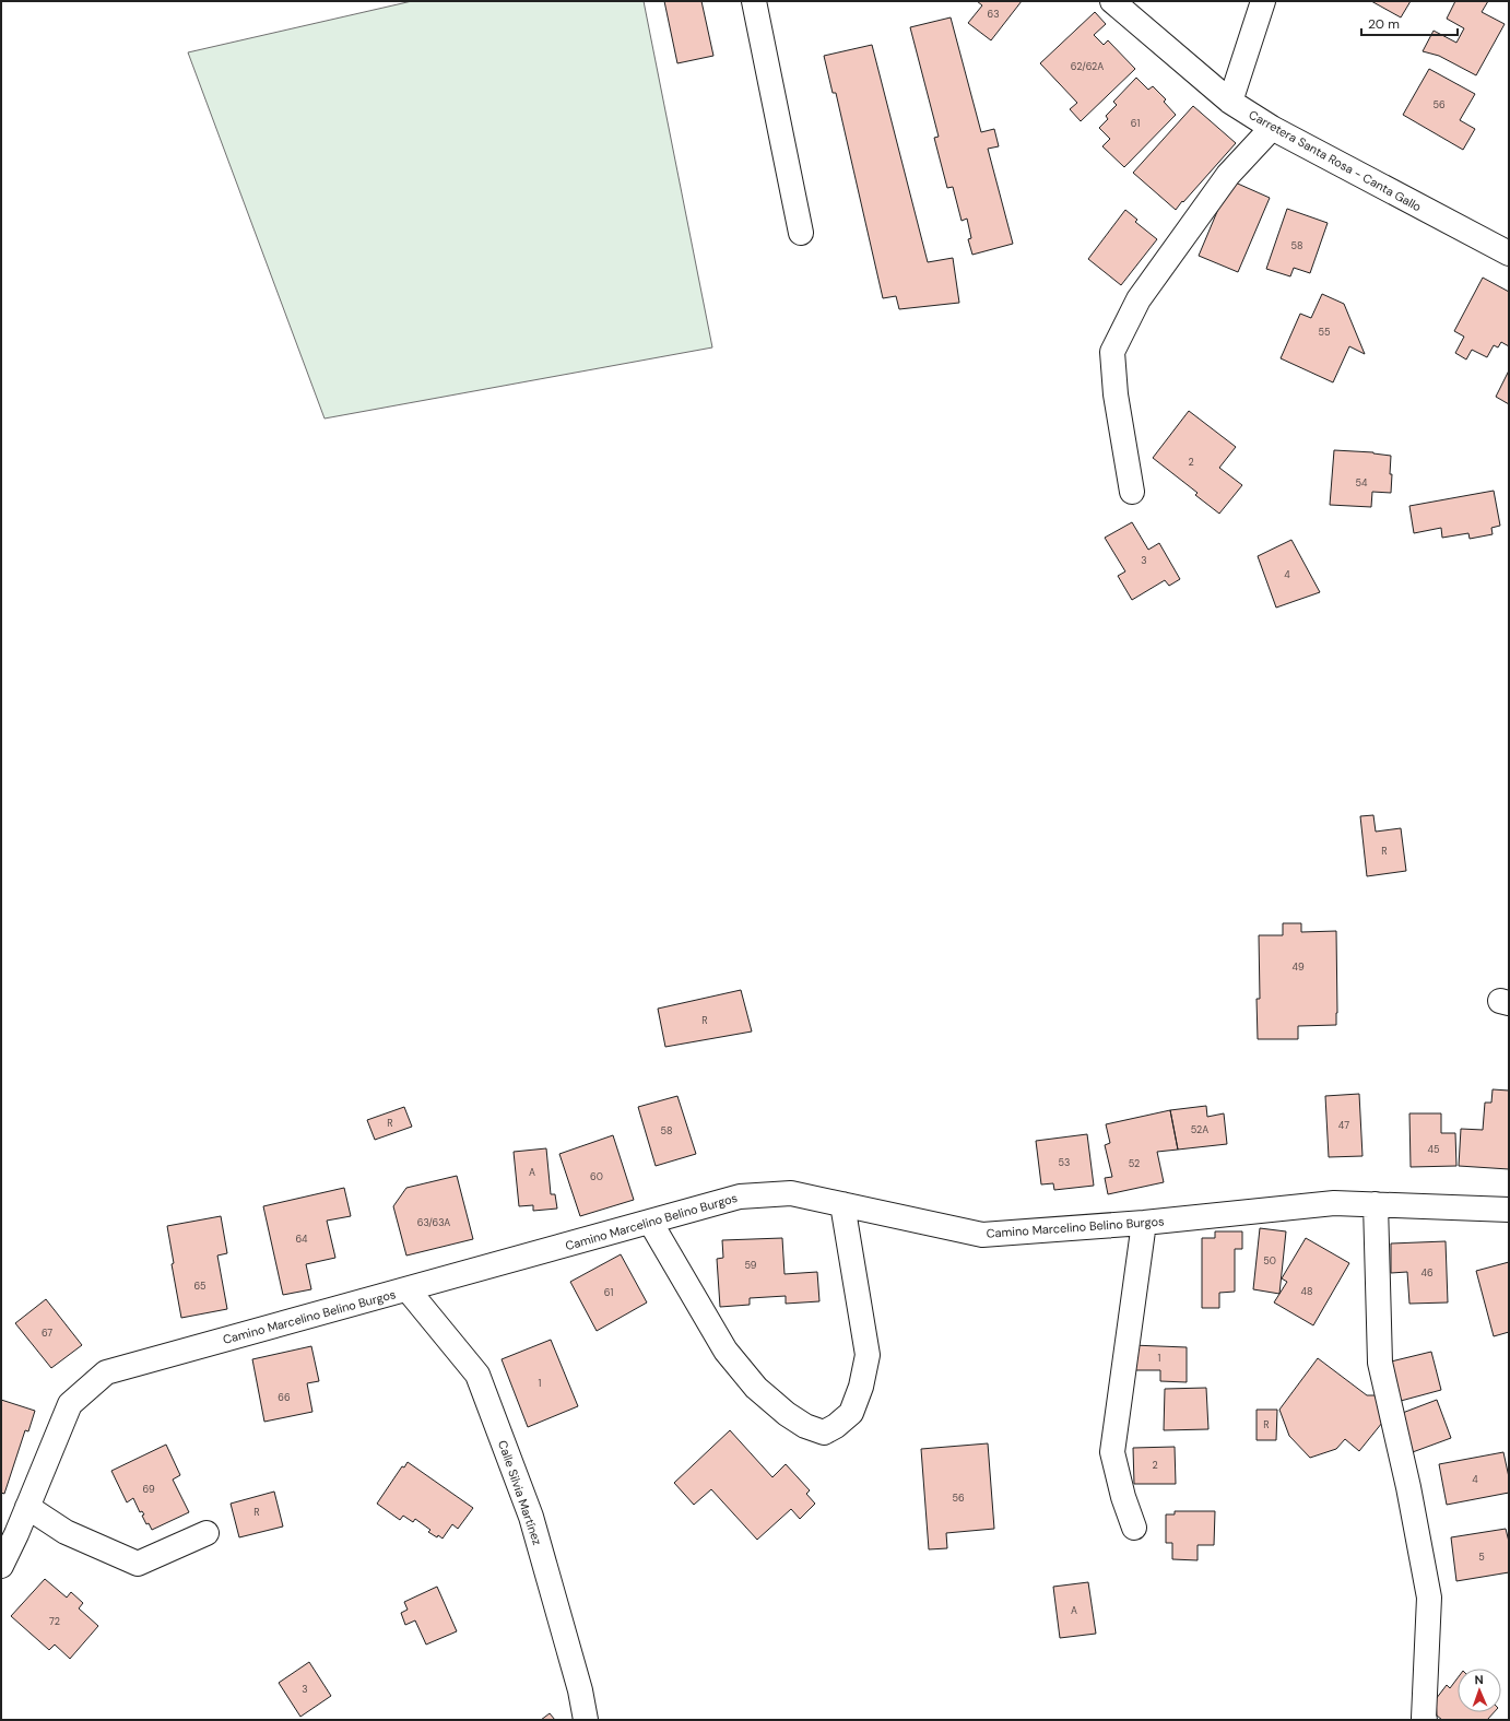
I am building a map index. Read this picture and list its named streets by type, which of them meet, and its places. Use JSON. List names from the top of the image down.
{
  "streets": {
    "street": ["Carretera Santa Rosa - Canta Gallo", "Camino Marcelino Belino Burgos", "Calle Silvia Martínez"]
  },
  "crossings": [
    ["Camino Marcelino Belino Burgos", "Calle Silvia Martínez"]
  ],
  "house_numbers": [
    "63",
    "62/62A",
    "56",
    "61",
    "58",
    "55",
    "2",
    "54",
    "3",
    "4",
    "R",
    "49",
    "R",
    "R",
    "47",
    "52A",
    "58",
    "45",
    "53",
    "52",
    "A",
    "60",
    "63/63A",
    "64",
    "50",
    "59",
    "46",
    "65",
    "48",
    "61",
    "67",
    "1",
    "1",
    "66",
    "R",
    "2",
    "4",
    "69",
    "56",
    "R",
    "5",
    "A",
    "72",
    "3"
  ],
  "scale_bar": "20 m",
  "north": "top"
}
